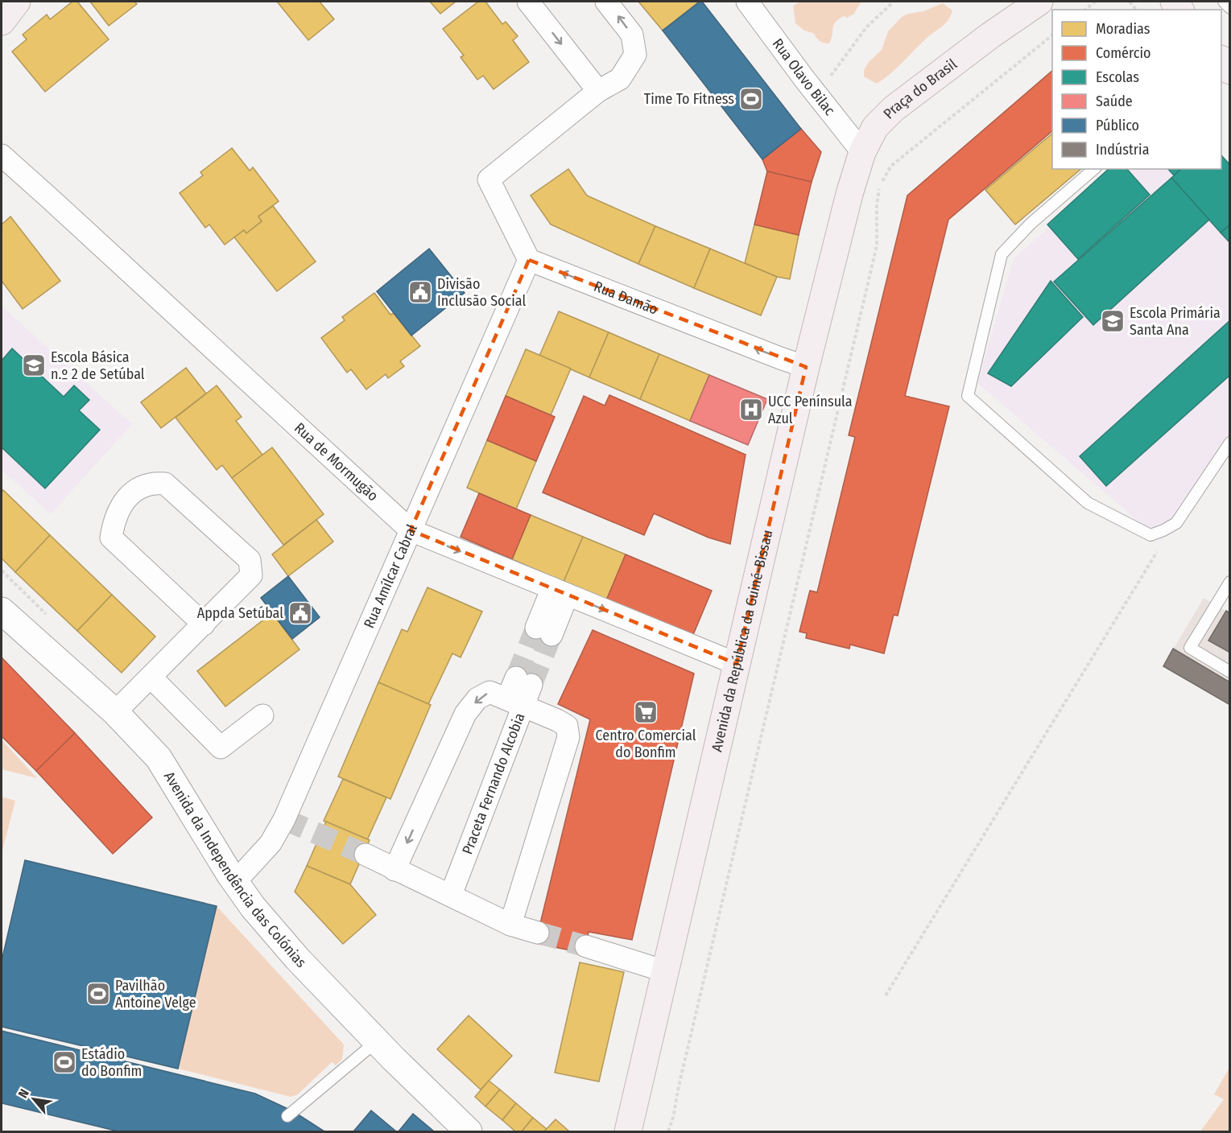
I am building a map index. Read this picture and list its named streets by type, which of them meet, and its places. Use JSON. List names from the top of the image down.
{
  "streets": {
    "main road": ["Praça do Brasil", "Avenida da República da Guiné-Bissau", "Avenida da Independência das Colónias"],
    "street": [
      "Rua Olavo Bilac",
      "Rua Damão",
      "Rua de Mormugão",
      "Rua Amílcar Cabral",
      "Praceta Fernando Alcobia"
    ]
  },
  "crossings": [
    ["Rua Olavo Bilac", "Praça do Brasil"],
    ["Rua Olavo Bilac", "Avenida da República da Guiné-Bissau"],
    ["Praça do Brasil", "Avenida da República da Guiné-Bissau"],
    ["Rua Damão", "Rua Amílcar Cabral"],
    ["Rua Damão", "Avenida da República da Guiné-Bissau"],
    ["Rua de Mormugão", "Rua Amílcar Cabral"],
    ["Rua de Mormugão", "Avenida da República da Guiné-Bissau"],
    ["Rua Amílcar Cabral", "Avenida da Independência das Colónias"]
  ],
  "one_way": ["Rua Damão", "Rua de Mormugão"],
  "places": {
    "sports": ["Time To Fitness", "Pavilhão Antoine Velge", "Estádio do Bonfim"],
    "public building": ["Divisão Inclusão Social", "Appda Setúbal"],
    "school or university": ["Escola Primária Santa Ana", "Escola Básica n.º 2 de Setúbal"],
    "hospital": ["UCC Península Azul"],
    "supermarket": ["Centro Comercial do Bonfim"]
  },
  "legend": [
    "Moradias",
    "Comércio",
    "Escolas",
    "Saúde",
    "Público",
    "Indústria"
  ],
  "north": "top left"
}
